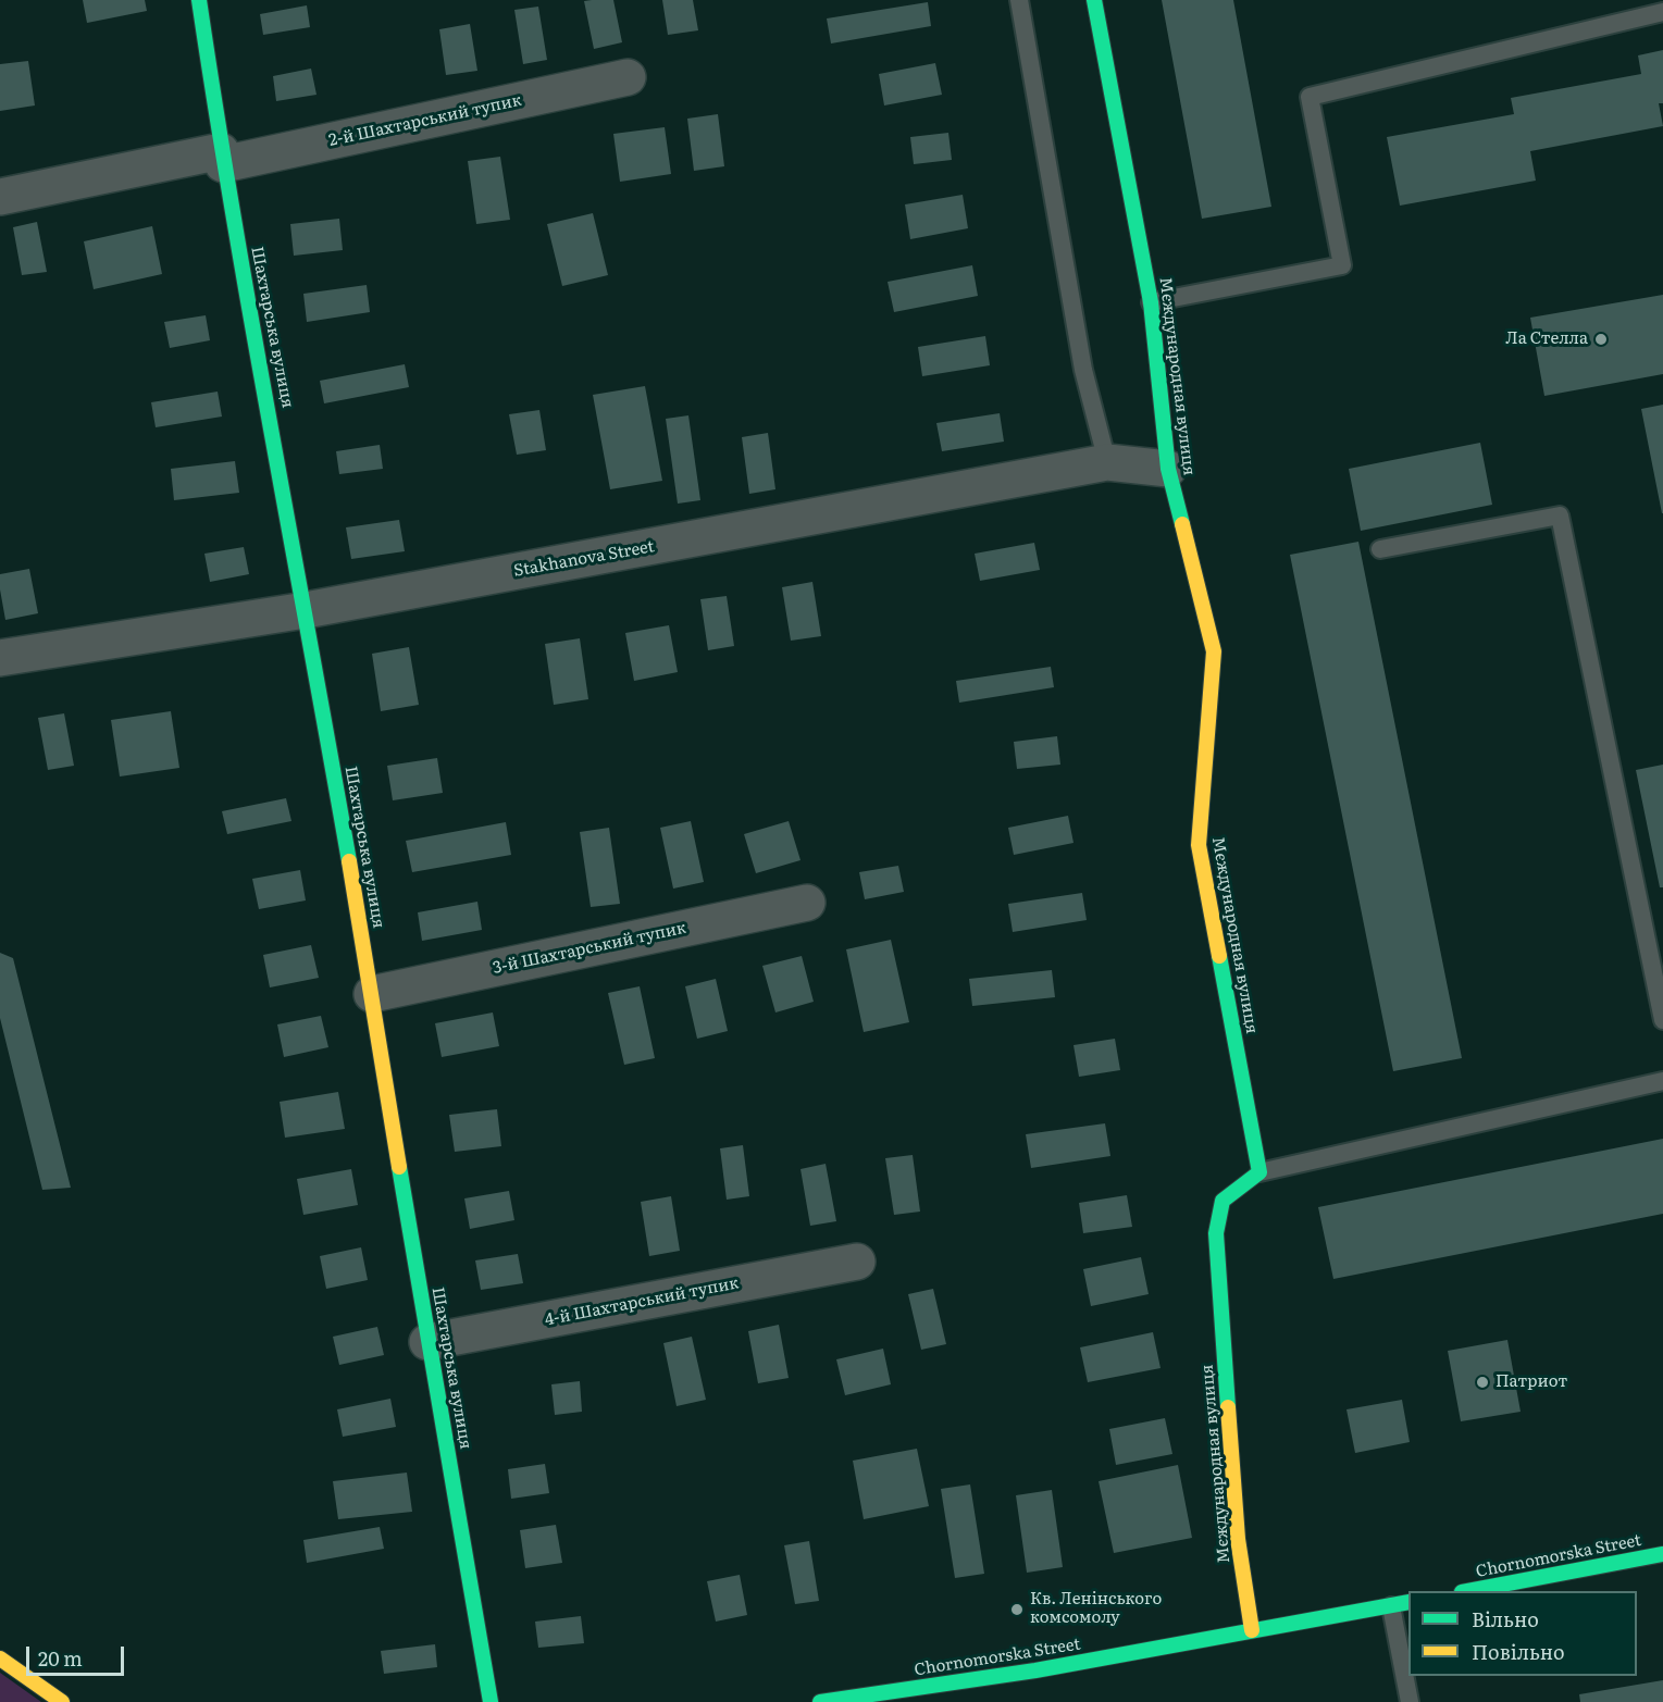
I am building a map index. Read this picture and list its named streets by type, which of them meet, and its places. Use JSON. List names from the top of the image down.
{
  "streets": {
    "street": [
      "2-й Шахтарський тупик",
      "Шахтарська вулиця",
      "Мєждународная вулиця",
      "Stakhanova Street",
      "3-й Шахтарський тупик",
      "4-й Шахтарський тупик",
      "Chornomorska Street"
    ]
  },
  "crossings": [
    ["2-й Шахтарський тупик", "Шахтарська вулиця"],
    ["Шахтарська вулиця", "Stakhanova Street"],
    ["Шахтарська вулиця", "3-й Шахтарський тупик"],
    ["Шахтарська вулиця", "4-й Шахтарський тупик"],
    ["Мєждународная вулиця", "Stakhanova Street"],
    ["Мєждународная вулиця", "Chornomorska Street"]
  ],
  "places": ["Ла Стелла", "Патриот", "Кв. Ленінського комсомолу"],
  "legend": ["Вільно", "Повільно"],
  "scale_bar": "20 m"
}
